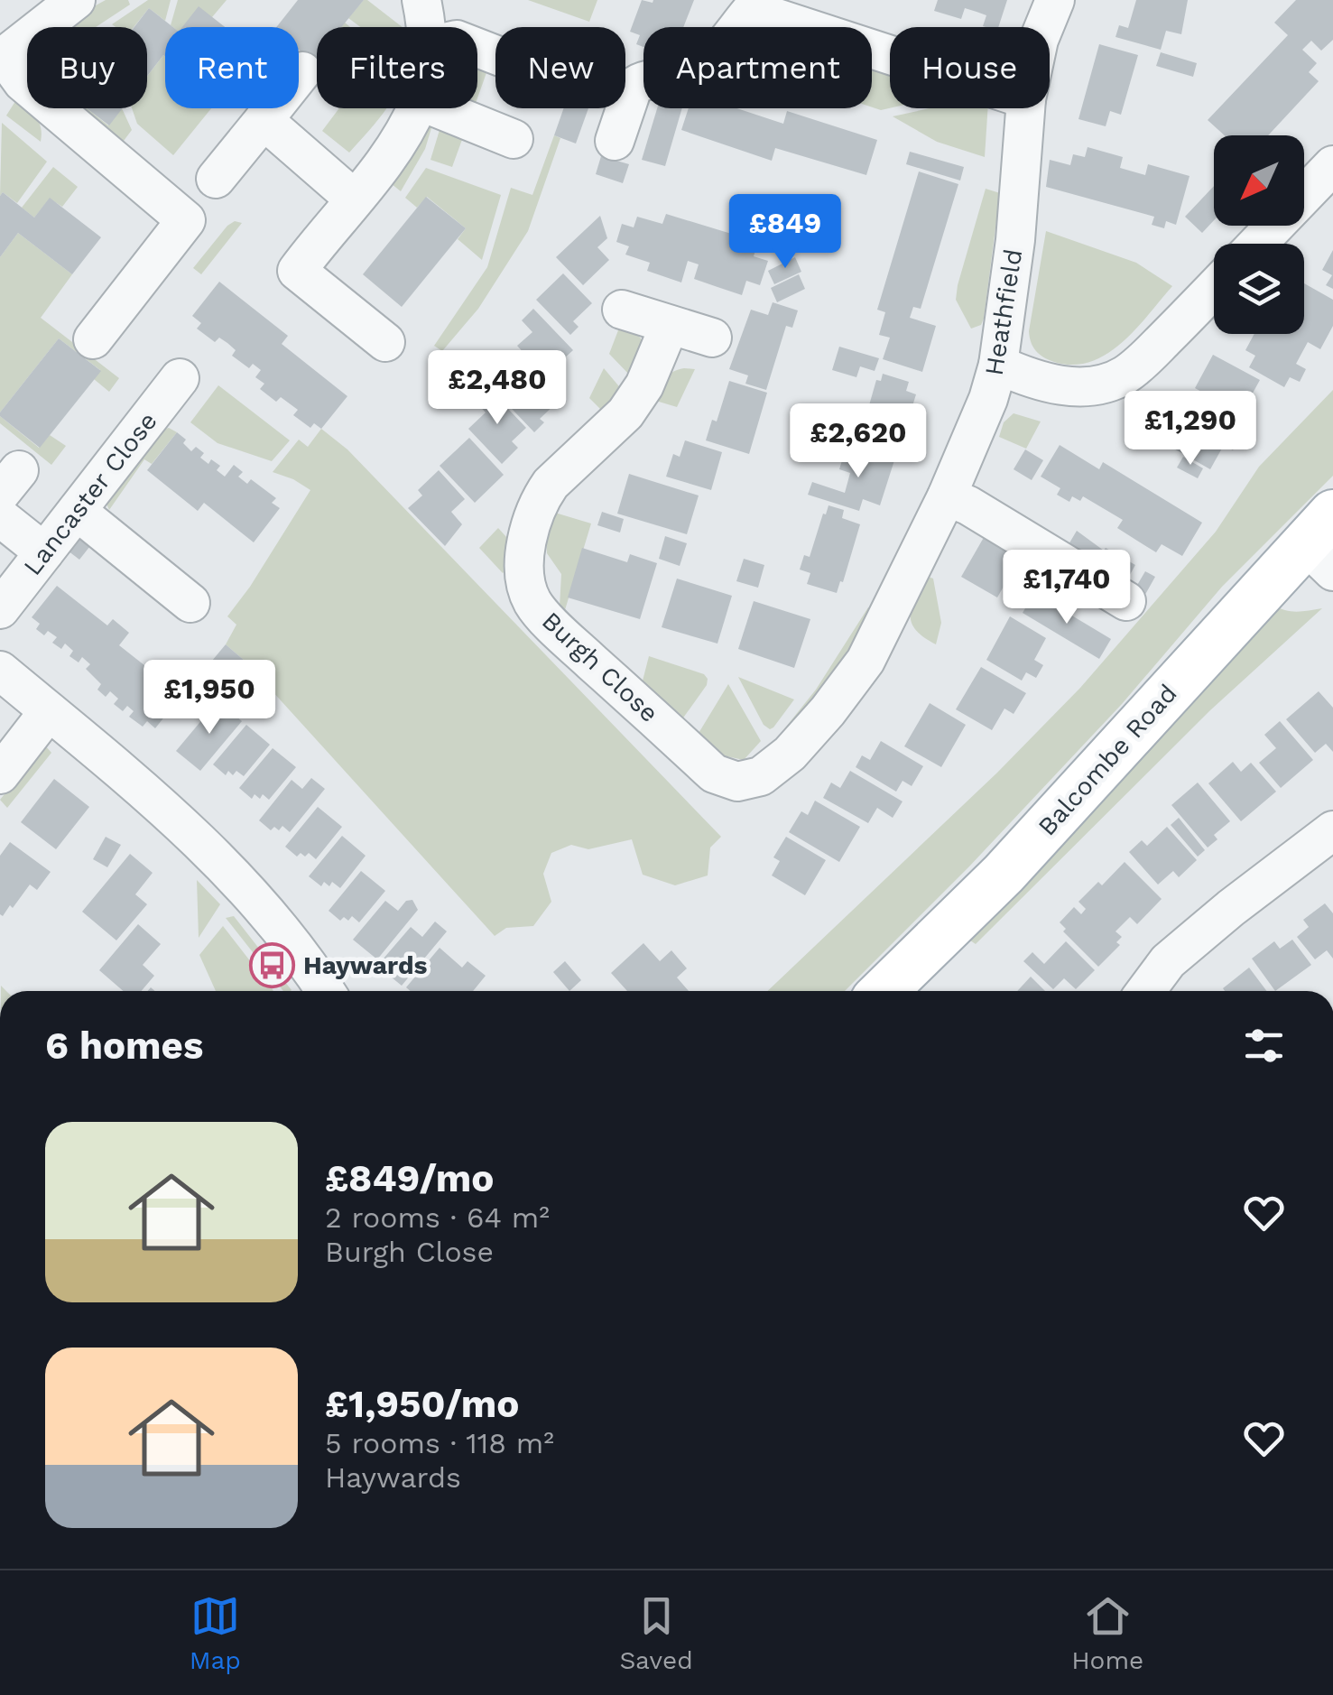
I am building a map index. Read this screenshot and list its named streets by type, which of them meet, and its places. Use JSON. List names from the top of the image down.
{
  "streets": {
    "main road": ["Balcombe Road"],
    "street": ["Heathfield", "Lancaster Close", "Burgh Close"]
  },
  "crossings": [
    ["Heathfield", "Burgh Close"]
  ],
  "places": {
    "bus stop": ["Haywards"]
  },
  "north": "bottom left",
  "page": {
    "chip": [
      "Buy",
      "Rent",
      "Filters",
      "New",
      "Apartment",
      "House"
    ],
    "price": [
      "£849",
      "£2,480",
      "£1,290",
      "£2,620",
      "£1,740",
      "£1,950"
    ],
    "heading": "6 homes",
    "list": [
      {
        "name": "£849/mo",
        "note": "2 rooms · 64 m² · Burgh Close"
      },
      {
        "name": "£1,950/mo",
        "note": "5 rooms · 118 m² · Haywards"
      }
    ],
    "tabs": ["Map", "Saved", "Home"]
  }
}
